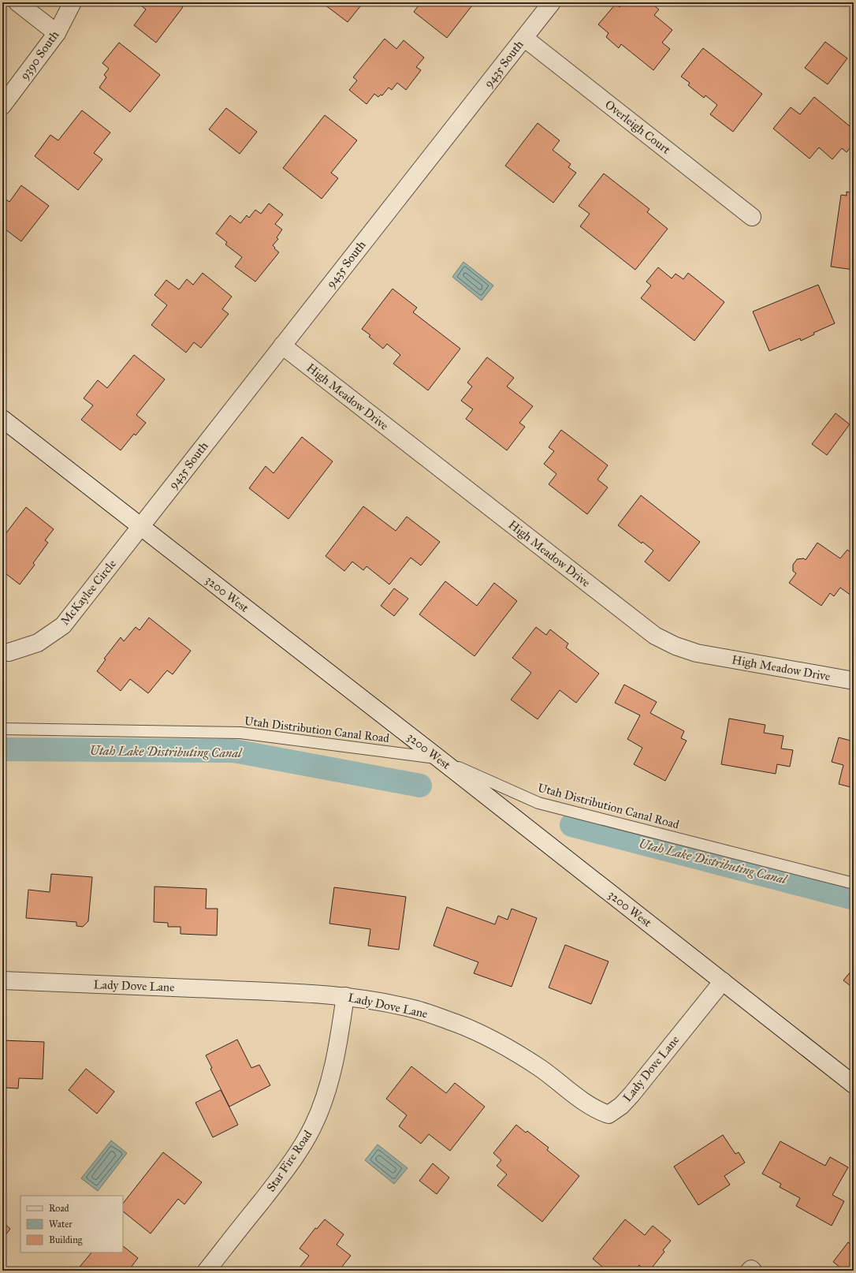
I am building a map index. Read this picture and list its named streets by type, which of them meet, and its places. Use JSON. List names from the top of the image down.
{
  "streets": {
    "street": [
      "9390 South",
      "9435 South",
      "Overleigh Court",
      "High Meadow Drive",
      "McKaylee Circle",
      "3200 West",
      "Lady Dove Lane",
      "Star Fire Road"
    ],
    "lane": ["Utah Distribution Canal Road"]
  },
  "crossings": [
    ["9435 South", "Overleigh Court"],
    ["9435 South", "High Meadow Drive"],
    ["9435 South", "McKaylee Circle"],
    ["9435 South", "3200 West"],
    ["McKaylee Circle", "3200 West"],
    ["3200 West", "Utah Distribution Canal Road"],
    ["3200 West", "Lady Dove Lane"],
    ["Lady Dove Lane", "Star Fire Road"]
  ],
  "water": ["Utah Lake Distributing Canal"],
  "legend": ["Road", "Water", "Building"]
}
